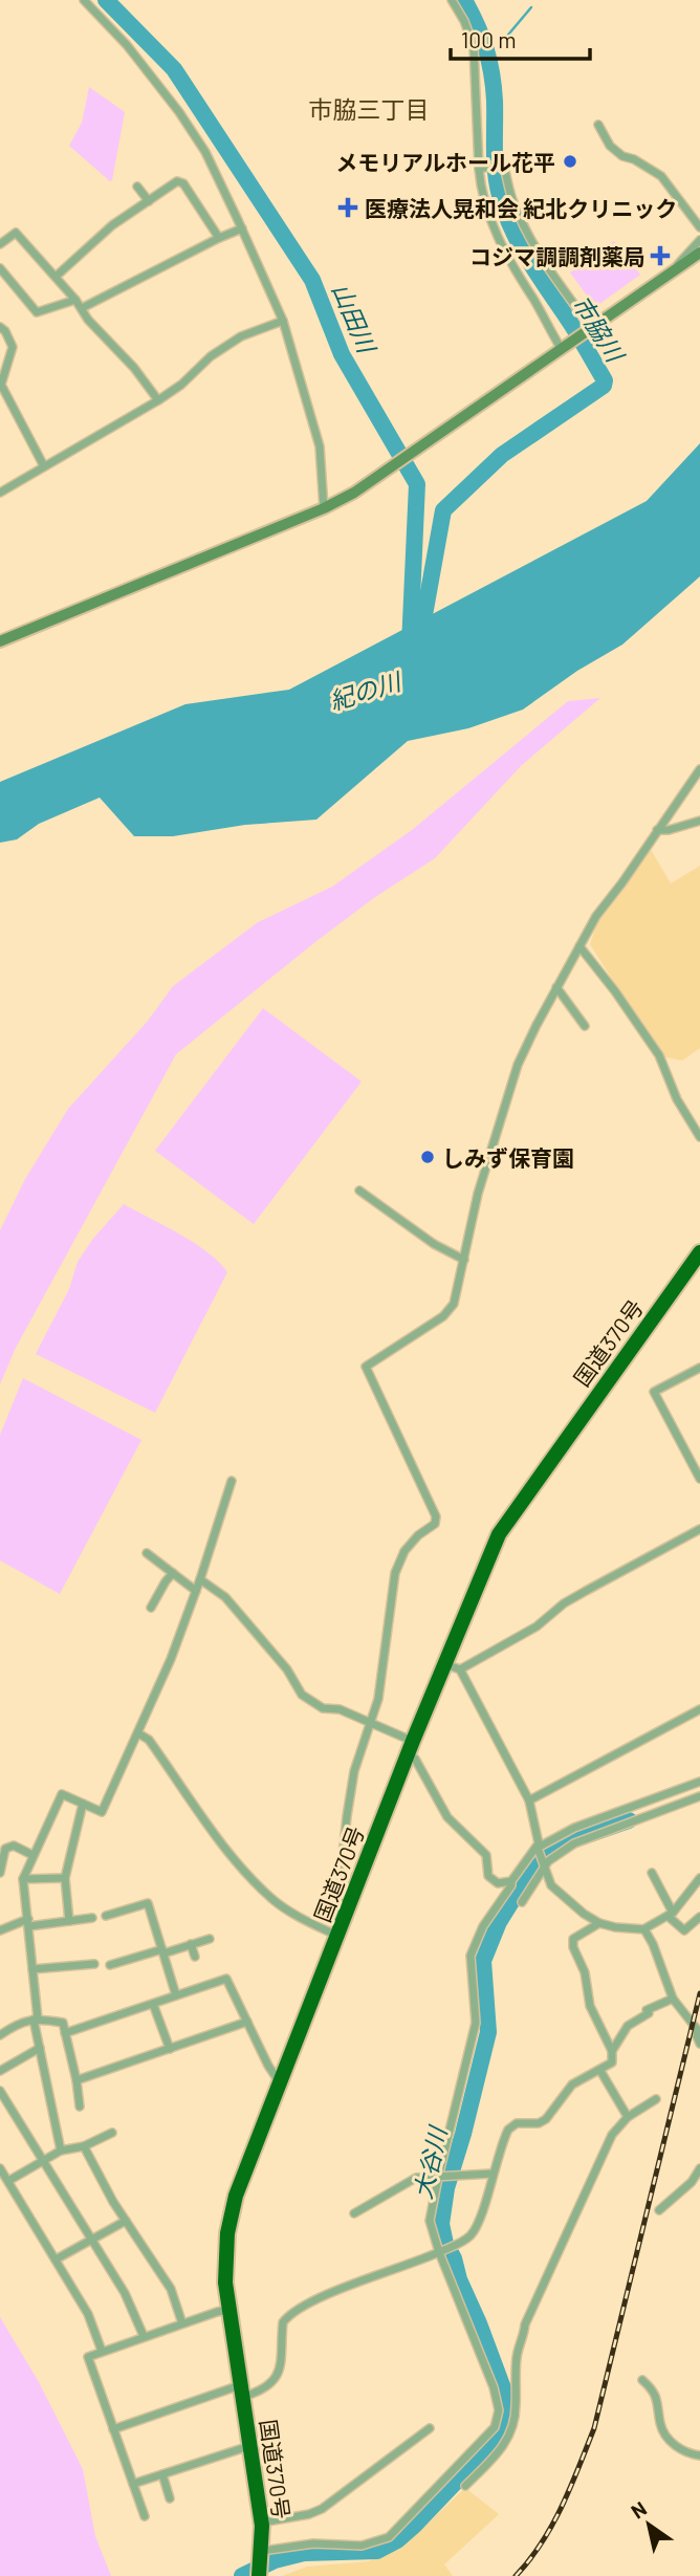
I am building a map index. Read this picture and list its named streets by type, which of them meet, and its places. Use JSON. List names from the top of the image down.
{
  "streets": {
    "highway": ["国道370号"]
  },
  "districts": ["市脇三丁目"],
  "water": [
    "山田川",
    "市脇川",
    "紀の川",
    "大谷川"
  ],
  "places": {
    "other": ["メモリアルホール花平", "しみず保育園"],
    "health": ["医療法人晃和会 紀北クリニック", "コジマ調調剤薬局"]
  },
  "scale_bar": "100 m",
  "north": "top left"
}
